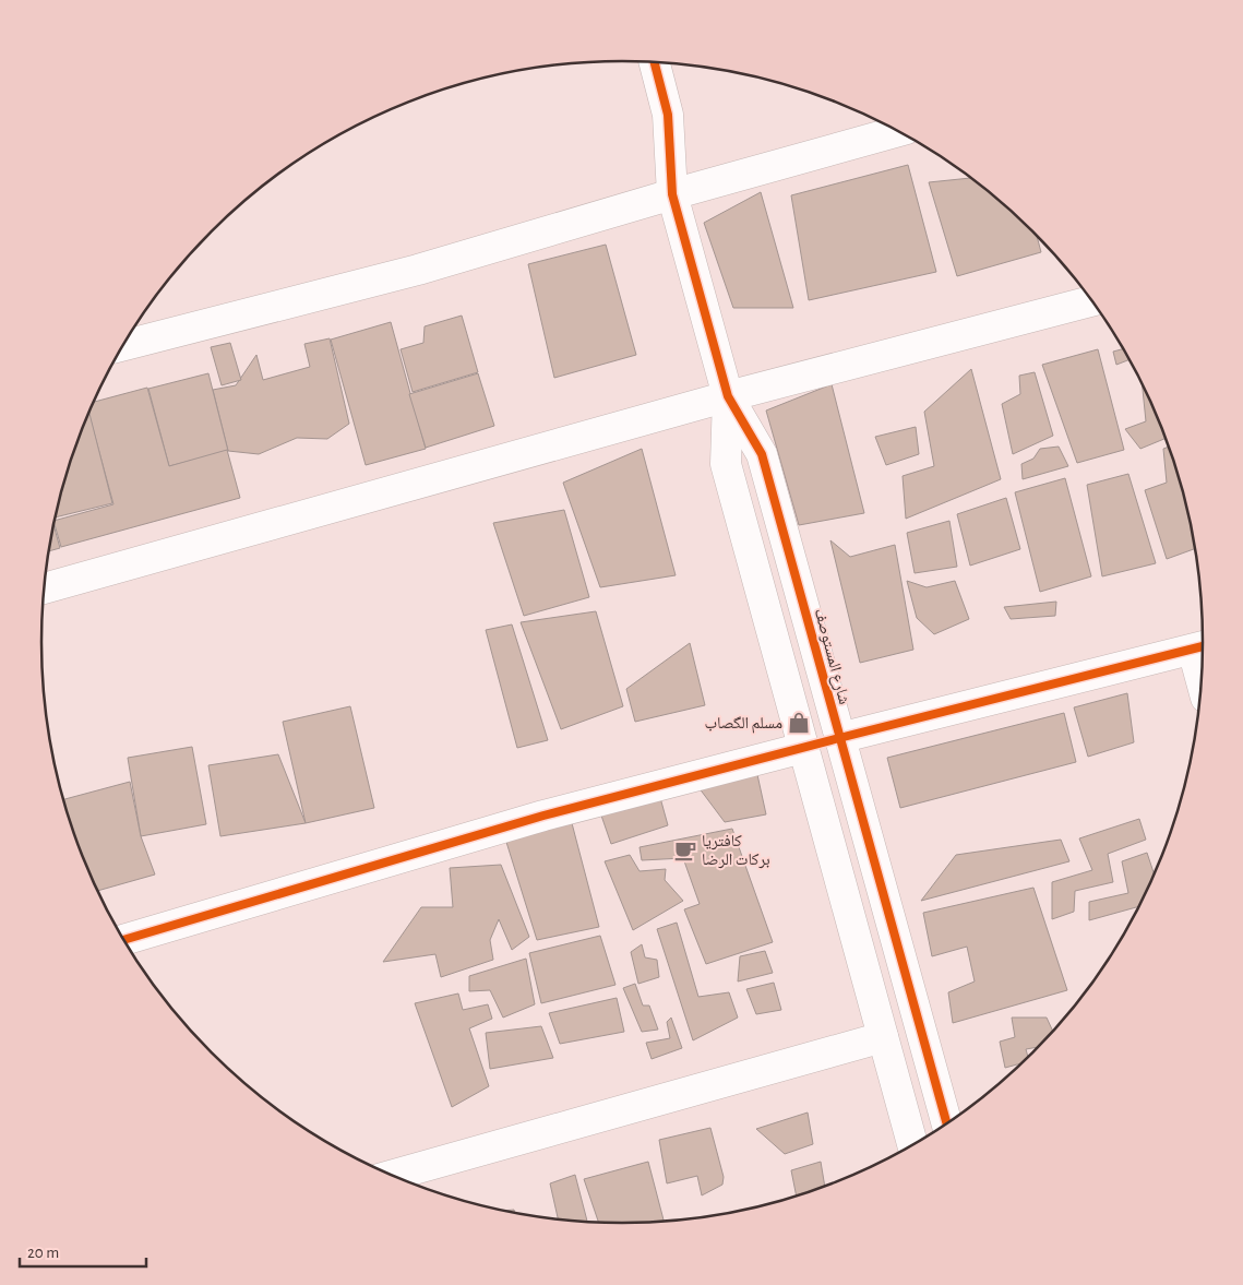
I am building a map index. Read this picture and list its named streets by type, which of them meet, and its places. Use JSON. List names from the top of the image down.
{
  "streets": {
    "street": ["شارع المستوصف"]
  },
  "places": {
    "shop": ["مسلم الگصاب"],
    "cafe": ["كافتريا بركات الرضا"]
  },
  "scale_bar": "20 m"
}
